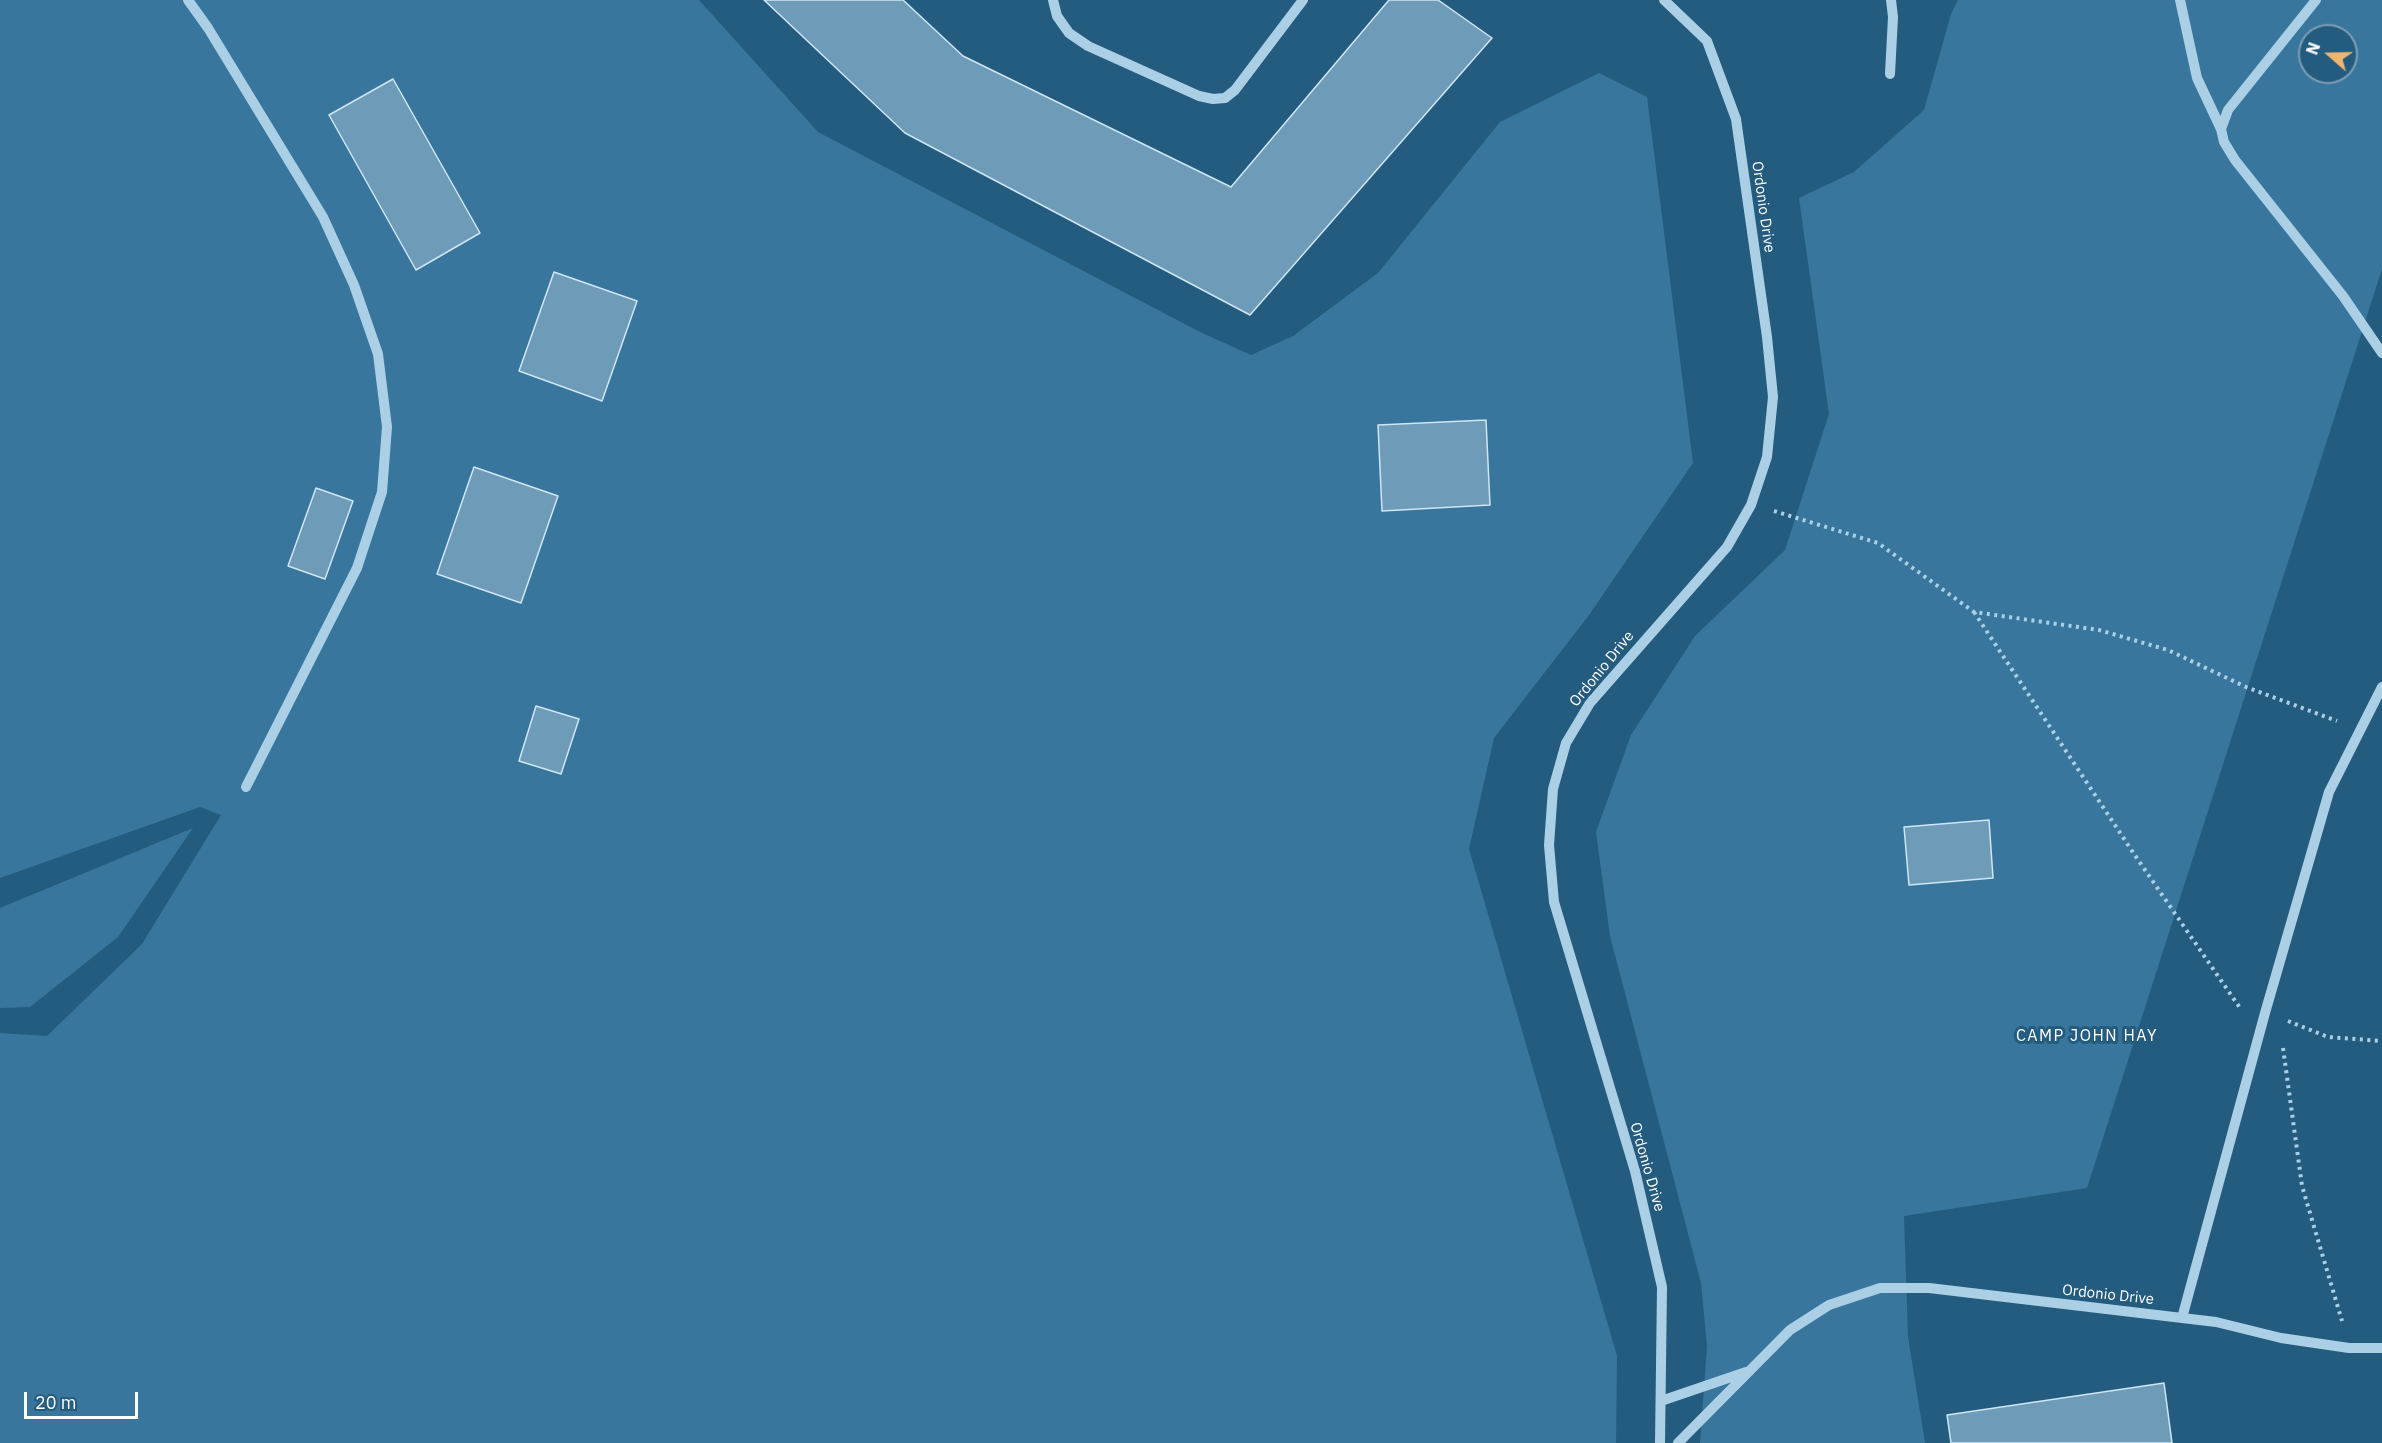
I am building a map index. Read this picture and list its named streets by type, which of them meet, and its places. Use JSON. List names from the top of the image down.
{
  "streets": {
    "street": ["Ordonio Drive"]
  },
  "districts": ["CAMP JOHN HAY"],
  "scale_bar": "20 m",
  "north": "left"
}
